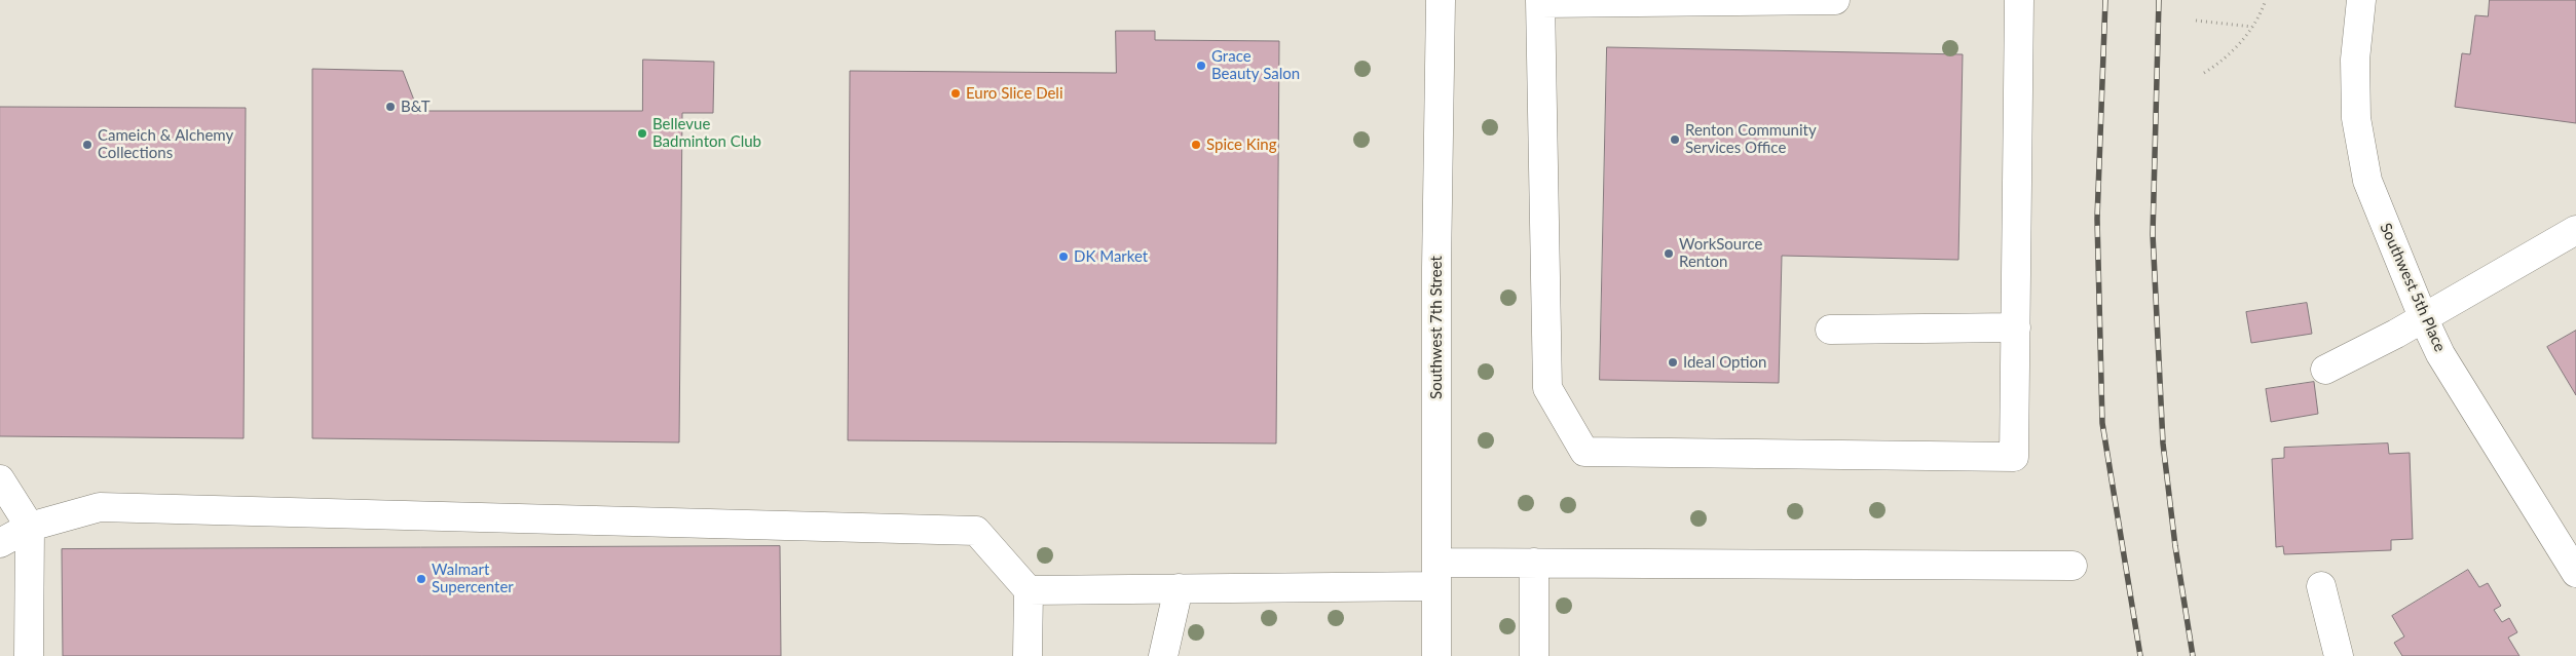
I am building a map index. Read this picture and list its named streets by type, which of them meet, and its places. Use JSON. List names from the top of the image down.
{
  "streets": {
    "street": ["Southwest 5th Place", "Southwest 7th Street"]
  },
  "places": [
    "Grace Beauty Salon",
    "Euro Slice Deli",
    "B&T",
    "Bellevue Badminton Club",
    "Renton Community Services Office",
    "Cameich & Alchemy Collections",
    "Spice King",
    "WorkSource Renton",
    "DK Market",
    "Ideal Option",
    "Walmart Supercenter"
  ]
}
